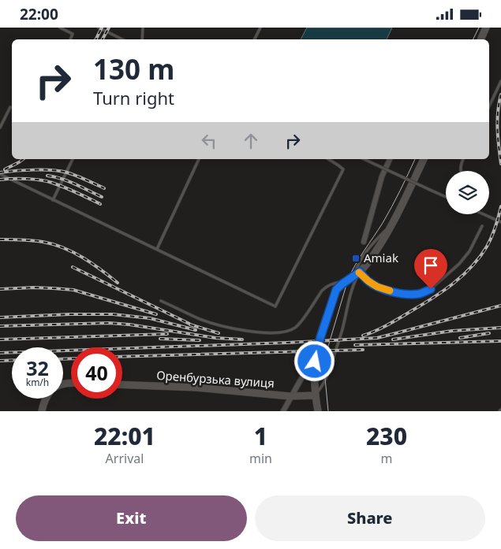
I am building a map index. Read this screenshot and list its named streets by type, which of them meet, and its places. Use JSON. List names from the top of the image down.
{
  "streets": {
    "street": ["Оренбурзька вулиця"]
  },
  "places": {
    "transit": ["Amiak"]
  },
  "page": {
    "status": "22:00",
    "turn": ["130 m", "Turn right"],
    "speed": "32 km/h",
    "limit": "40",
    "eta": [
      "22:01",
      "Arrival",
      "1",
      "min",
      "230",
      "m"
    ],
    "buttons": ["Exit", "Share"]
  }
}
